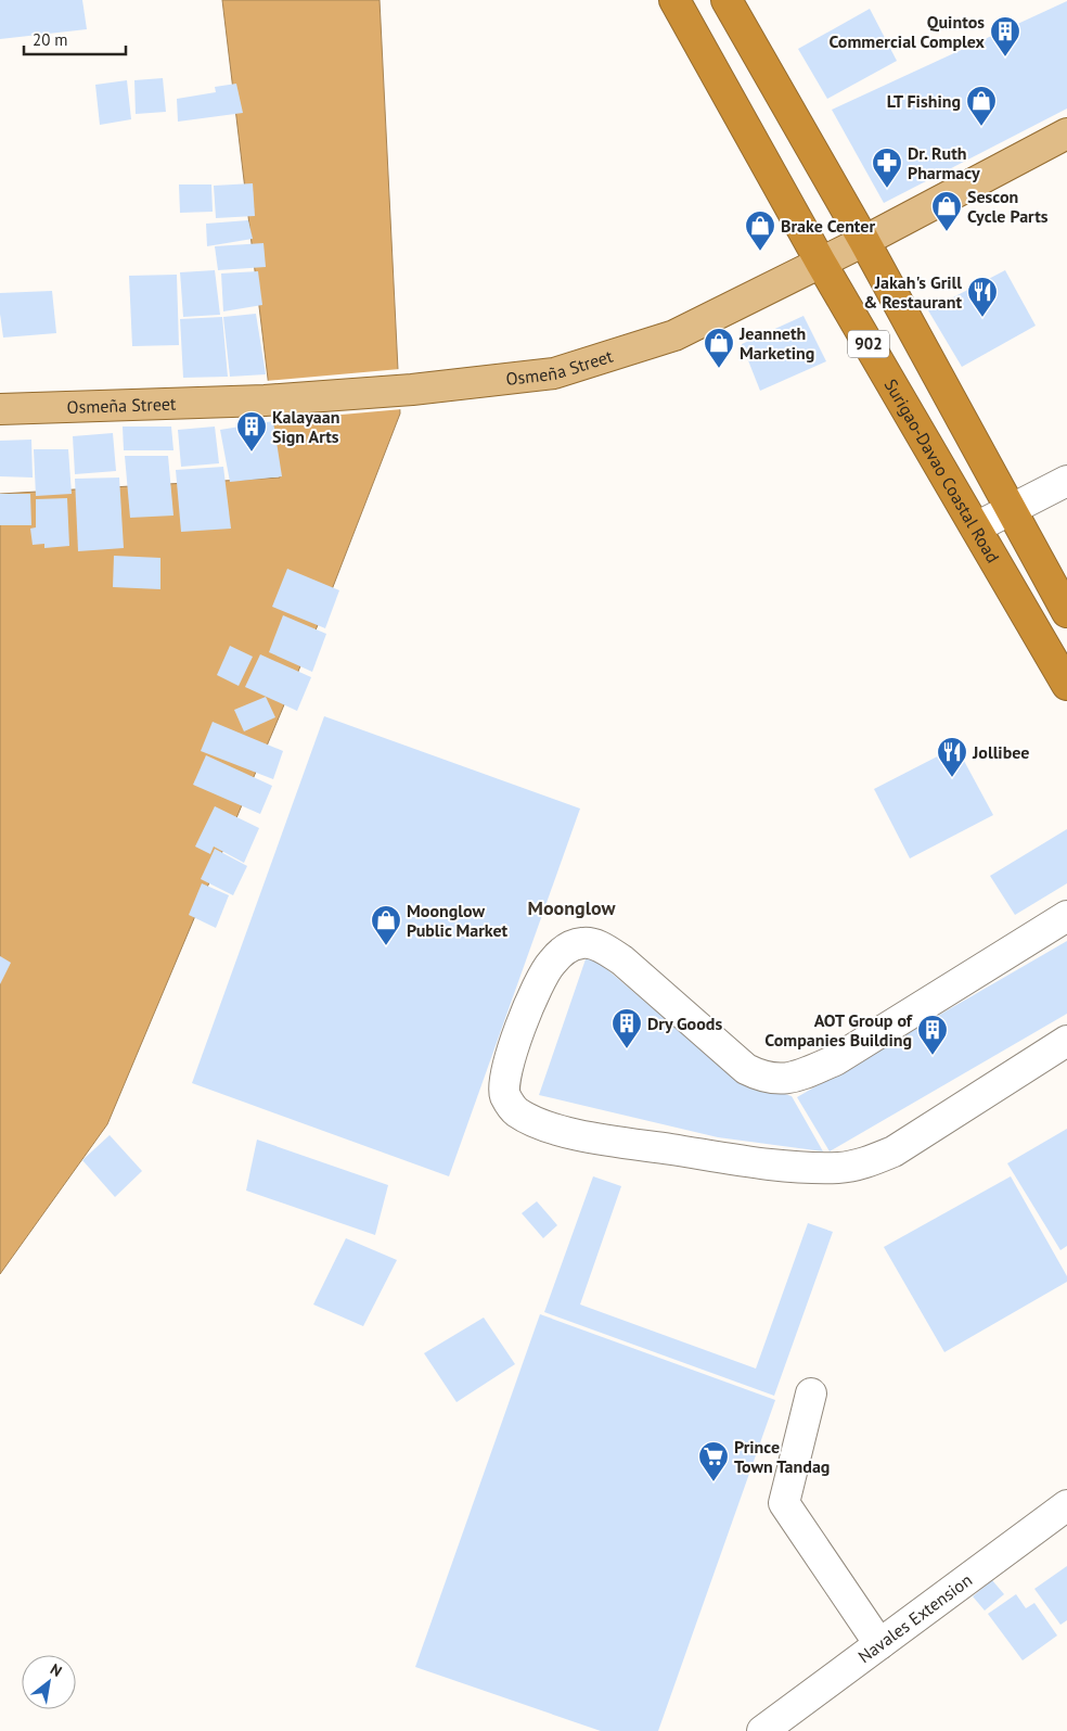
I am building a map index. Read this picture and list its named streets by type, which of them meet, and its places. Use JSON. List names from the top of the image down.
{
  "streets": {
    "highway": ["902", "Surigao-Davao Coastal Road"],
    "main road": ["Osmeña Street"],
    "street": ["Navales Extension"]
  },
  "crossings": [
    ["902", "Osmeña Street"],
    ["Osmeña Street", "Surigao-Davao Coastal Road"]
  ],
  "districts": ["Moonglow"],
  "places": {
    "building": [
      "Quintos Commercial Complex",
      "Kalayaan Sign Arts",
      "Dry Goods",
      "AOT Group of Companies Building"
    ],
    "shop": [
      "LT Fishing",
      "Sescon Cycle Parts",
      "Brake Center",
      "Jeanneth Marketing",
      "Moonglow Public Market"
    ],
    "pharmacy": ["Dr. Ruth Pharmacy"],
    "restaurant": ["Jakah's Grill & Restaurant", "Jollibee"],
    "supermarket": ["Prince Town Tandag"]
  },
  "scale_bar": "20 m",
  "north": "top right"
}
